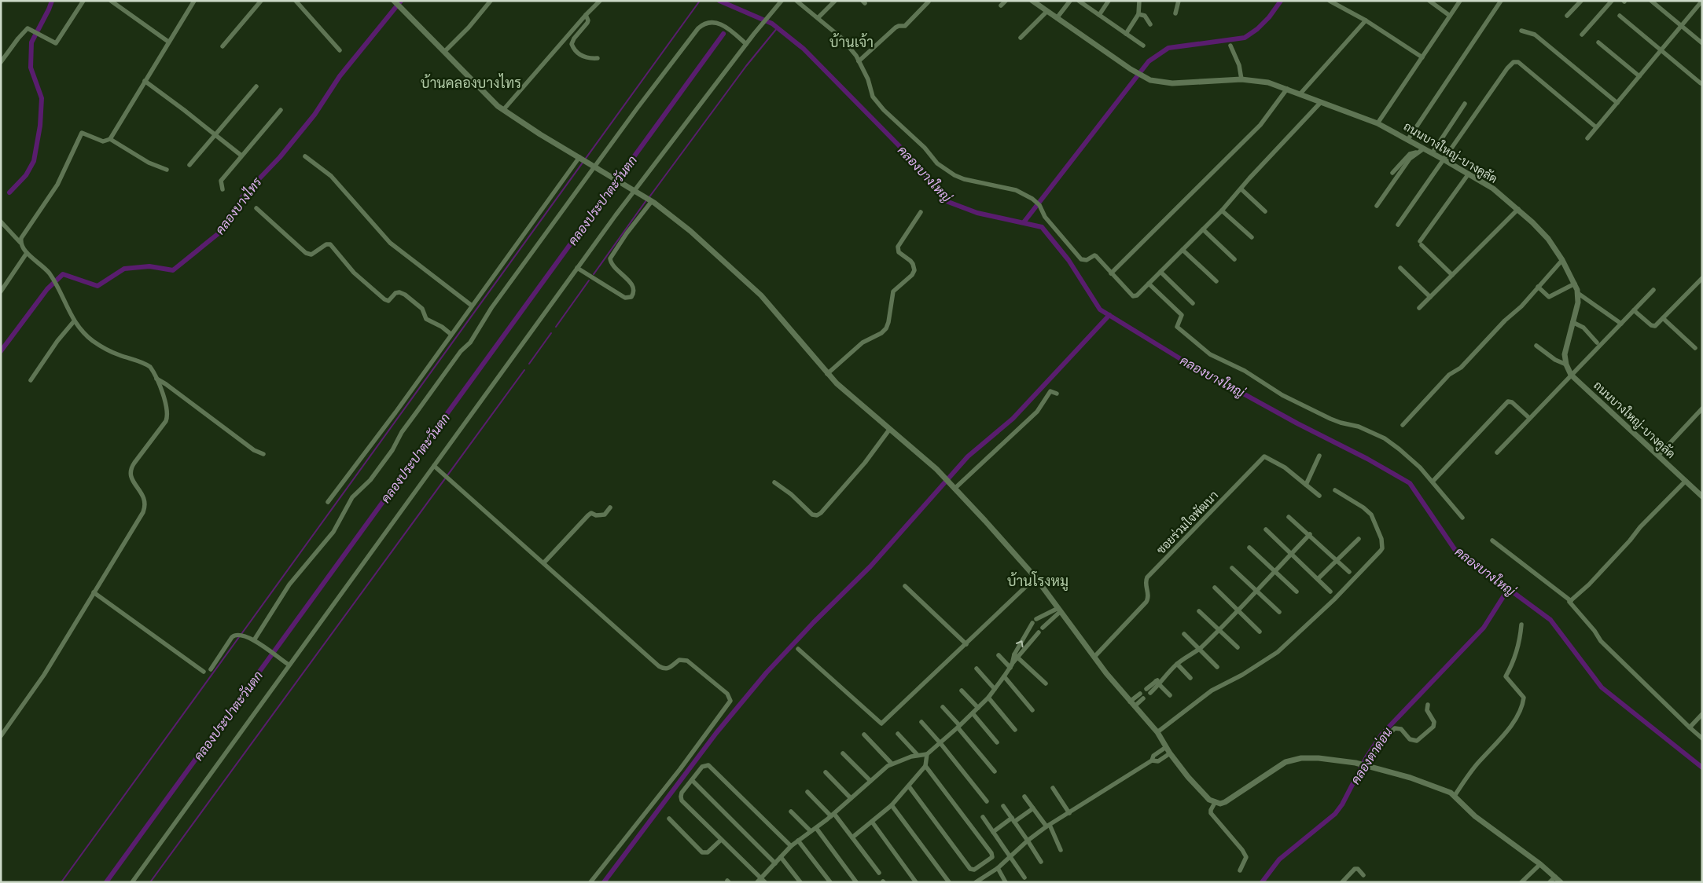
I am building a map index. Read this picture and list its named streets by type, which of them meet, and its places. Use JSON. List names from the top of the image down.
{
  "streets": {
    "street": ["ถนนบางใหญ่-บางคูลัด", "ซอยร่วมใจพัฒนา"]
  },
  "districts": ["บ้านเจ้า", "บ้านคลองบางไทร", "บ้านโรงหมู"],
  "water": [
    "คลองบางใหญ่",
    "คลองประปาตะวันตก",
    "คลองบางไทร",
    "คลองตาด่อน"
  ]
}
